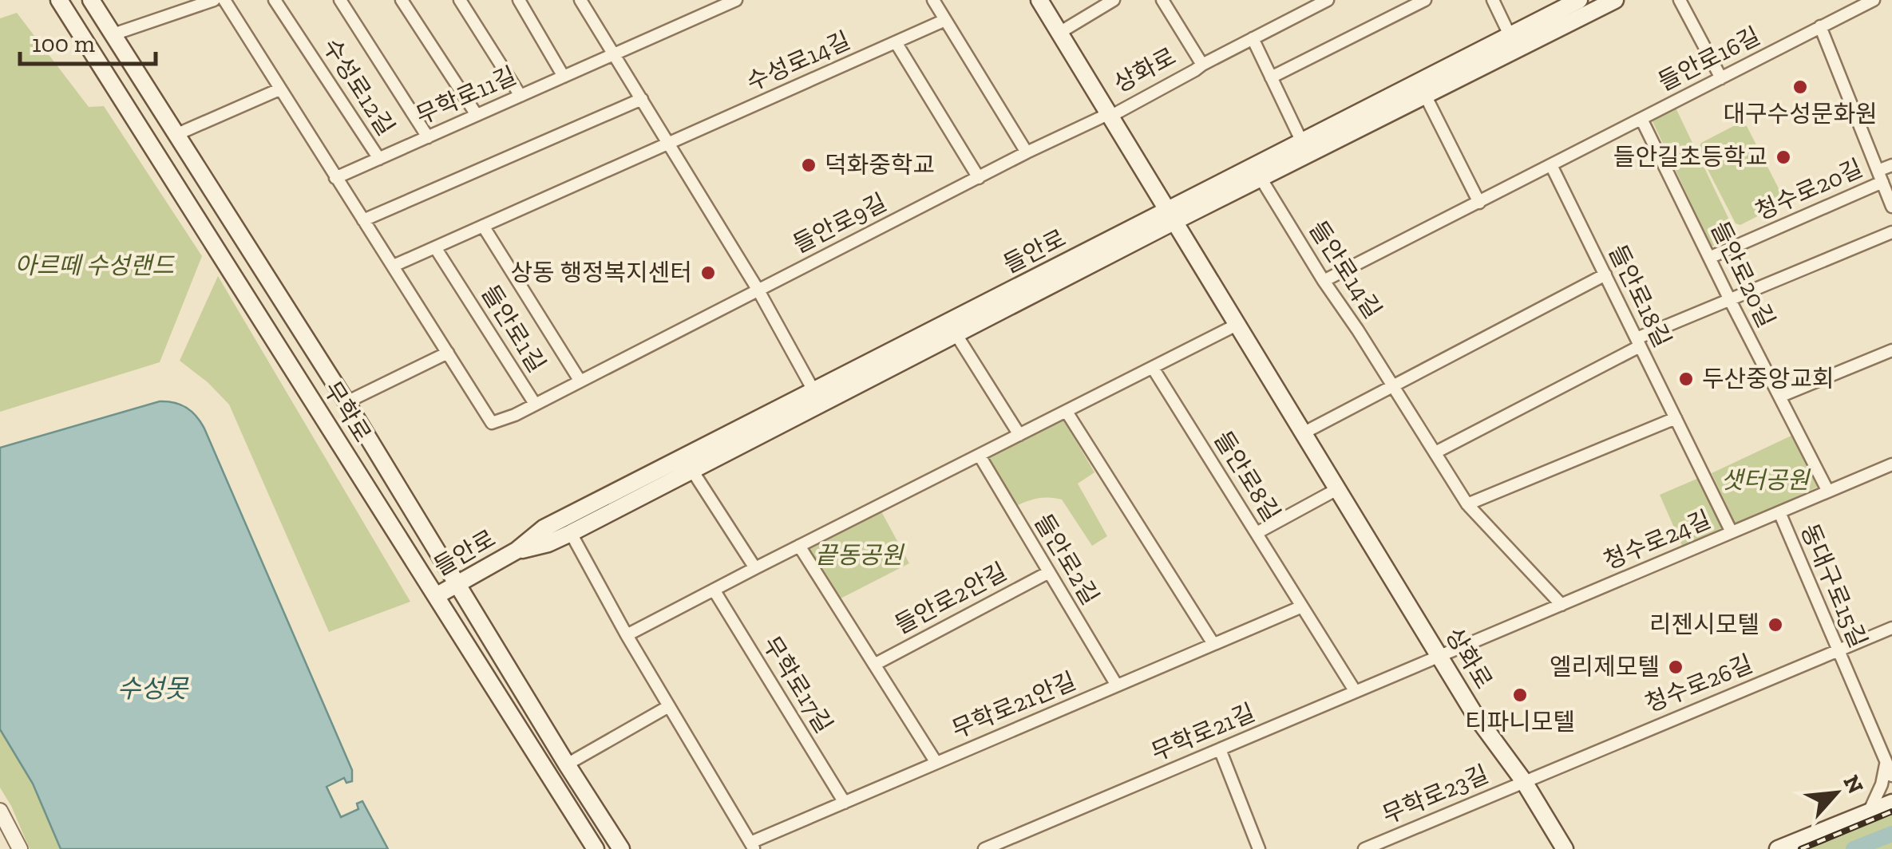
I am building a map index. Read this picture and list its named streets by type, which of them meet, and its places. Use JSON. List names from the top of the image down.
{
  "streets": {
    "main road": ["상화로", "들안로", "무학로"],
    "street": [
      "들안로16길",
      "수성로14길",
      "수성로12길",
      "무학로11길",
      "청수로20길",
      "들안로9길",
      "들안로14길",
      "들안로20길",
      "들안로18길",
      "들안로1길",
      "들안로8길",
      "청수로24길",
      "들안로2길",
      "동대구로15길",
      "들안로2안길",
      "청수로26길",
      "무학로17길",
      "무학로21안길",
      "무학로21길",
      "무학로23길"
    ]
  },
  "crossings": [
    ["들안로16길", "들안로14길"],
    ["들안로16길", "들안로20길"],
    ["들안로16길", "들안로18길"],
    ["상화로", "들안로9길"],
    ["상화로", "들안로"],
    ["상화로", "청수로24길"],
    ["상화로", "청수로26길"],
    ["상화로", "무학로21길"],
    ["상화로", "무학로23길"],
    ["수성로12길", "무학로11길"],
    ["청수로20길", "들안로20길"],
    ["들안로9길", "들안로1길"],
    ["들안로", "들안로14길"],
    ["들안로", "무학로"],
    ["들안로14길", "청수로24길"],
    ["들안로20길", "청수로24길"],
    ["들안로18길", "청수로24길"],
    ["들안로8길", "무학로21안길"],
    ["들안로8길", "무학로21길"],
    ["청수로24길", "동대구로15길"],
    ["청수로24길", "무학로21길"],
    ["들안로2길", "들안로2안길"],
    ["들안로2길", "무학로21안길"],
    ["동대구로15길", "청수로26길"],
    ["청수로26길", "무학로23길"],
    ["무학로17길", "무학로21안길"]
  ],
  "water": ["수성못"],
  "parks": ["아르떼 수성랜드", "샛터공원", "끝동공원"],
  "places": [
    "대구수성문화원",
    "들안길초등학교",
    "덕화중학교",
    "상동 행정복지센터",
    "두산중앙교회",
    "리젠시모텔",
    "엘리제모텔",
    "티파니모텔"
  ],
  "scale_bar": "100 m",
  "north": "top right"
}
